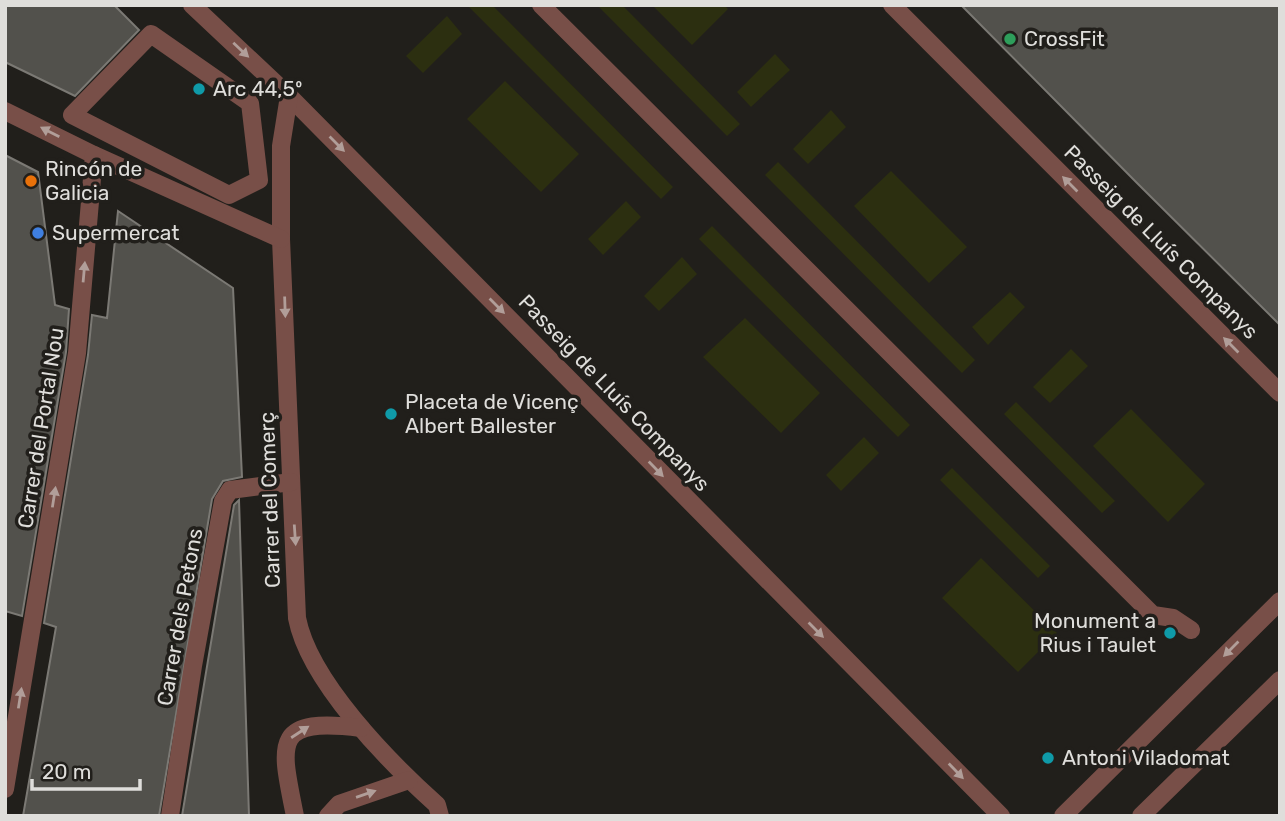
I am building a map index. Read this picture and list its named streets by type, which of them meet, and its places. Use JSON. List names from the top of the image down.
{
  "streets": {
    "street": [
      "Passeig de Lluís Companys",
      "Carrer del Portal Nou",
      "Carrer del Comerç",
      "Carrer dels Petons"
    ]
  },
  "crossings": [
    ["Passeig de Lluís Companys", "Carrer del Comerç"],
    ["Carrer del Comerç", "Carrer dels Petons"]
  ],
  "one_way": ["Carrer del Portal Nou", "Carrer del Comerç"],
  "places": [
    "CrossFit",
    "Arc 44,5º",
    "Rincón de Galicia",
    "Supermercat",
    "Placeta de Vicenç Albert Ballester",
    "Monument a Rius i Taulet",
    "Antoni Viladomat"
  ],
  "scale_bar": "20 m"
}
